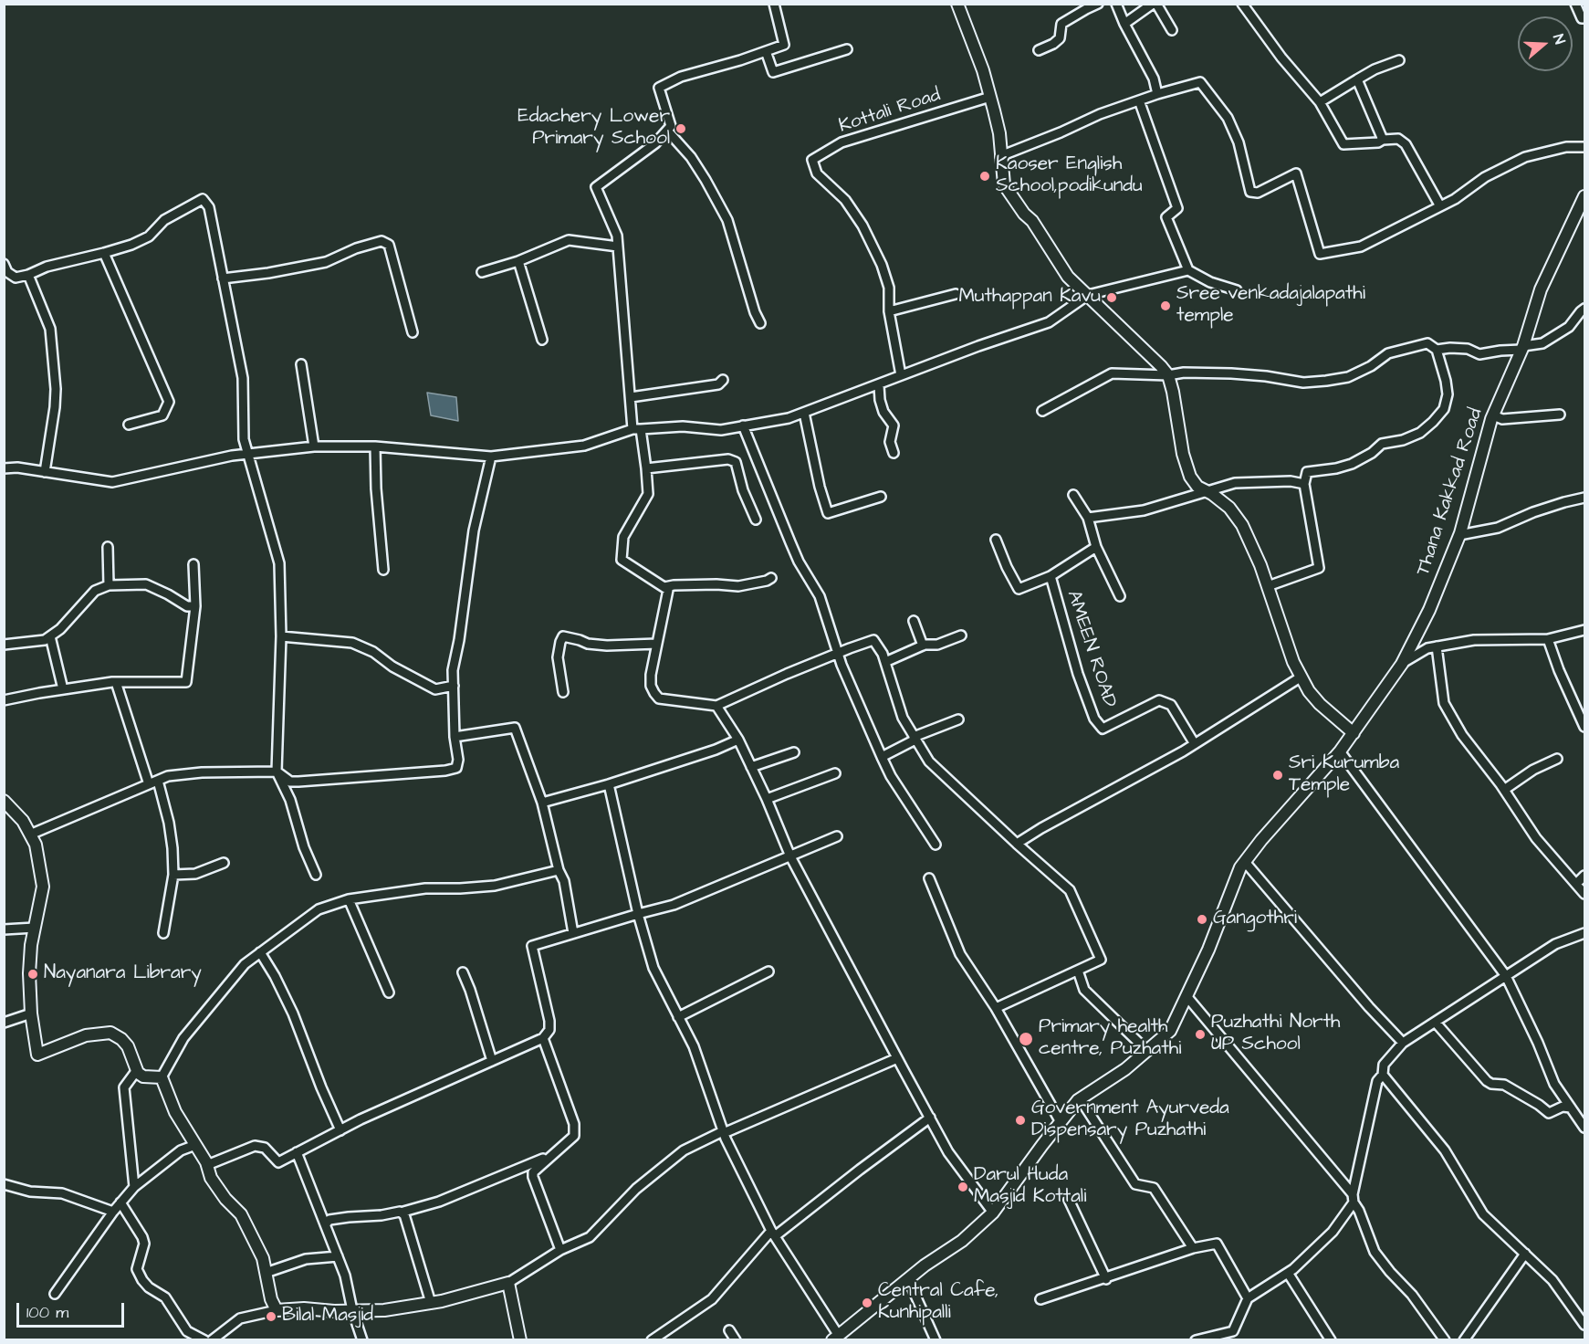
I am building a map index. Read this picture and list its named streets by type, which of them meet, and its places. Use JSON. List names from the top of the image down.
{
  "streets": {
    "main road": ["Thana Kakkad Road"],
    "street": ["Kottali Road", "AMEEN ROAD"]
  },
  "places": [
    "Edachery Lower Primary School",
    "Kaoser English School,podikundu",
    "Muthappan Kavu",
    "Sree venkadajalapathi temple",
    "Sri Kurumba Temple",
    "Gangothri",
    "Nayanara Library",
    "Puzhathi North UP School",
    "Primary health centre, Puzhathi",
    "Government Ayurveda Dispensary Puzhathi",
    "Darul Huda Masjid Kottali",
    "Central Cafe, Kunhipalli",
    "Bilal Masjid"
  ],
  "scale_bar": "100 m",
  "north": "right"
}
